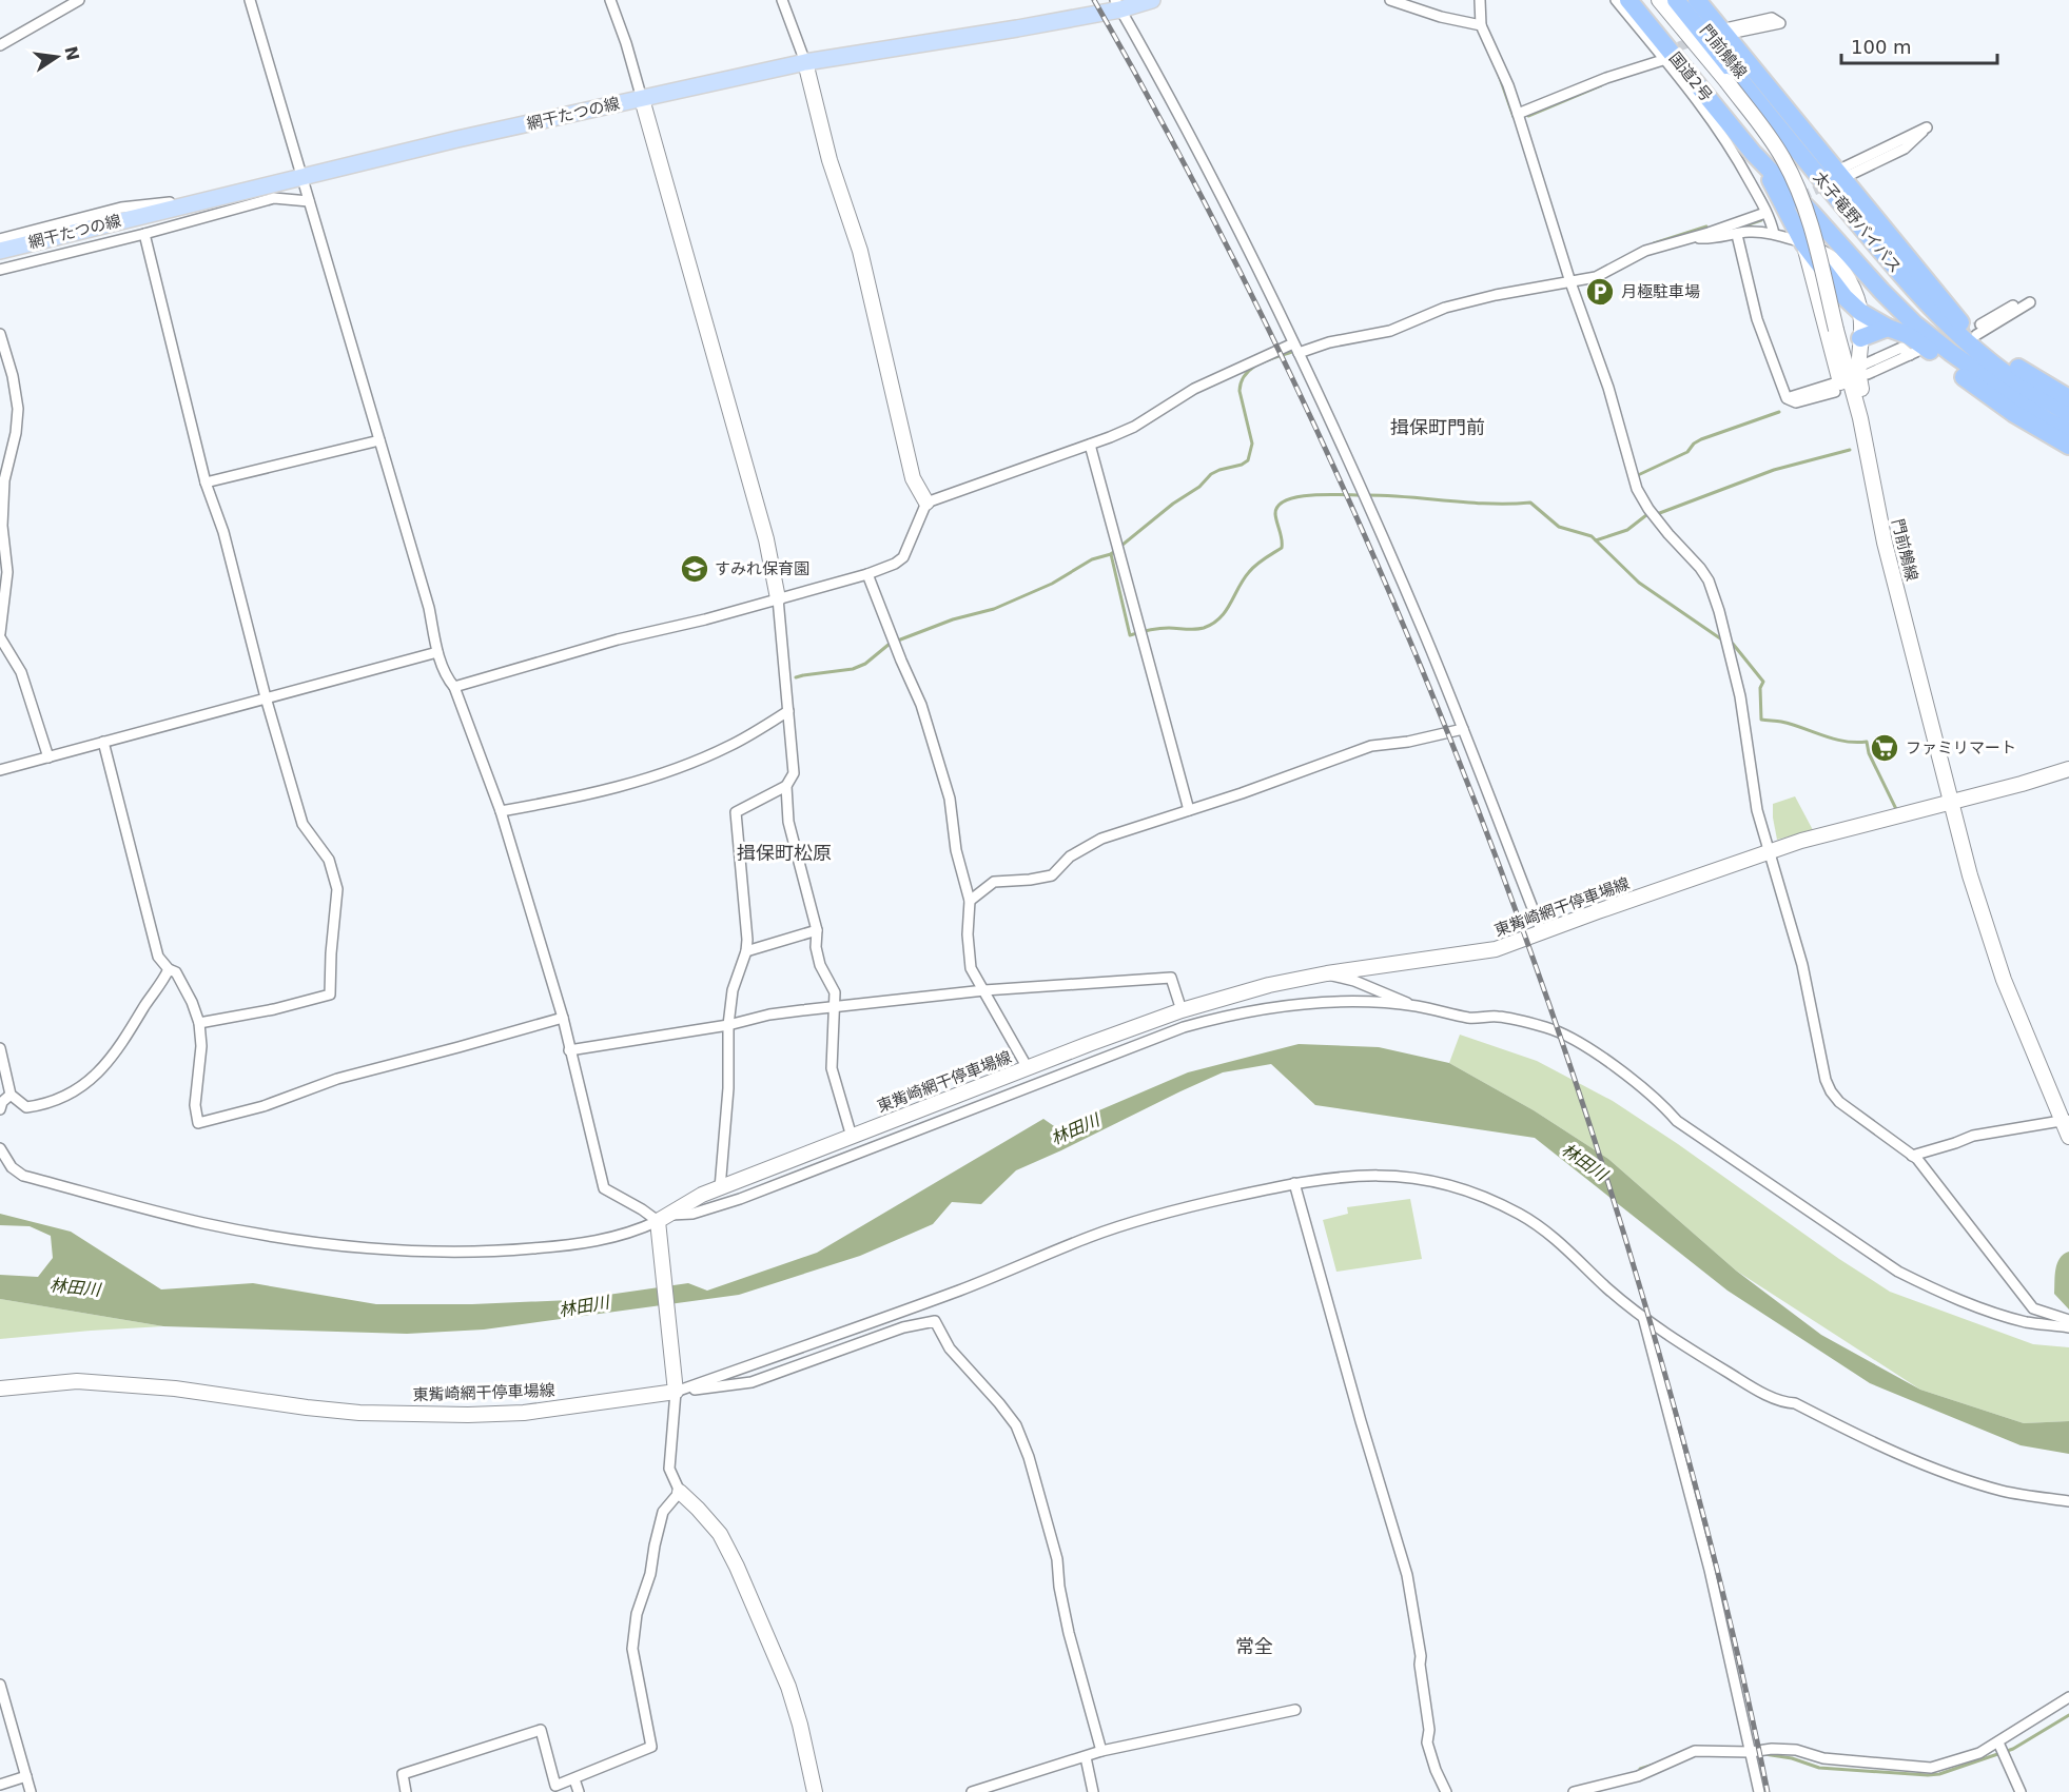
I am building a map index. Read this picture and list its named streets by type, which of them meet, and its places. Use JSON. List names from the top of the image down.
{
  "streets": {
    "highway": ["国道2号", "太子竜野バイパス"],
    "main road": ["門前鵤線", "網干たつの線", "東觜崎網干停車場線"]
  },
  "crossings": [
    ["門前鵤線", "東觜崎網干停車場線"],
    ["国道2号", "太子竜野バイパス"]
  ],
  "districts": ["揖保町門前", "揖保町松原", "常全"],
  "water": ["林田川"],
  "places": {
    "parking": ["月極駐車場"],
    "school or university": ["すみれ保育園"],
    "supermarket": ["ファミリマート"]
  },
  "scale_bar": "100 m",
  "north": "right"
}
